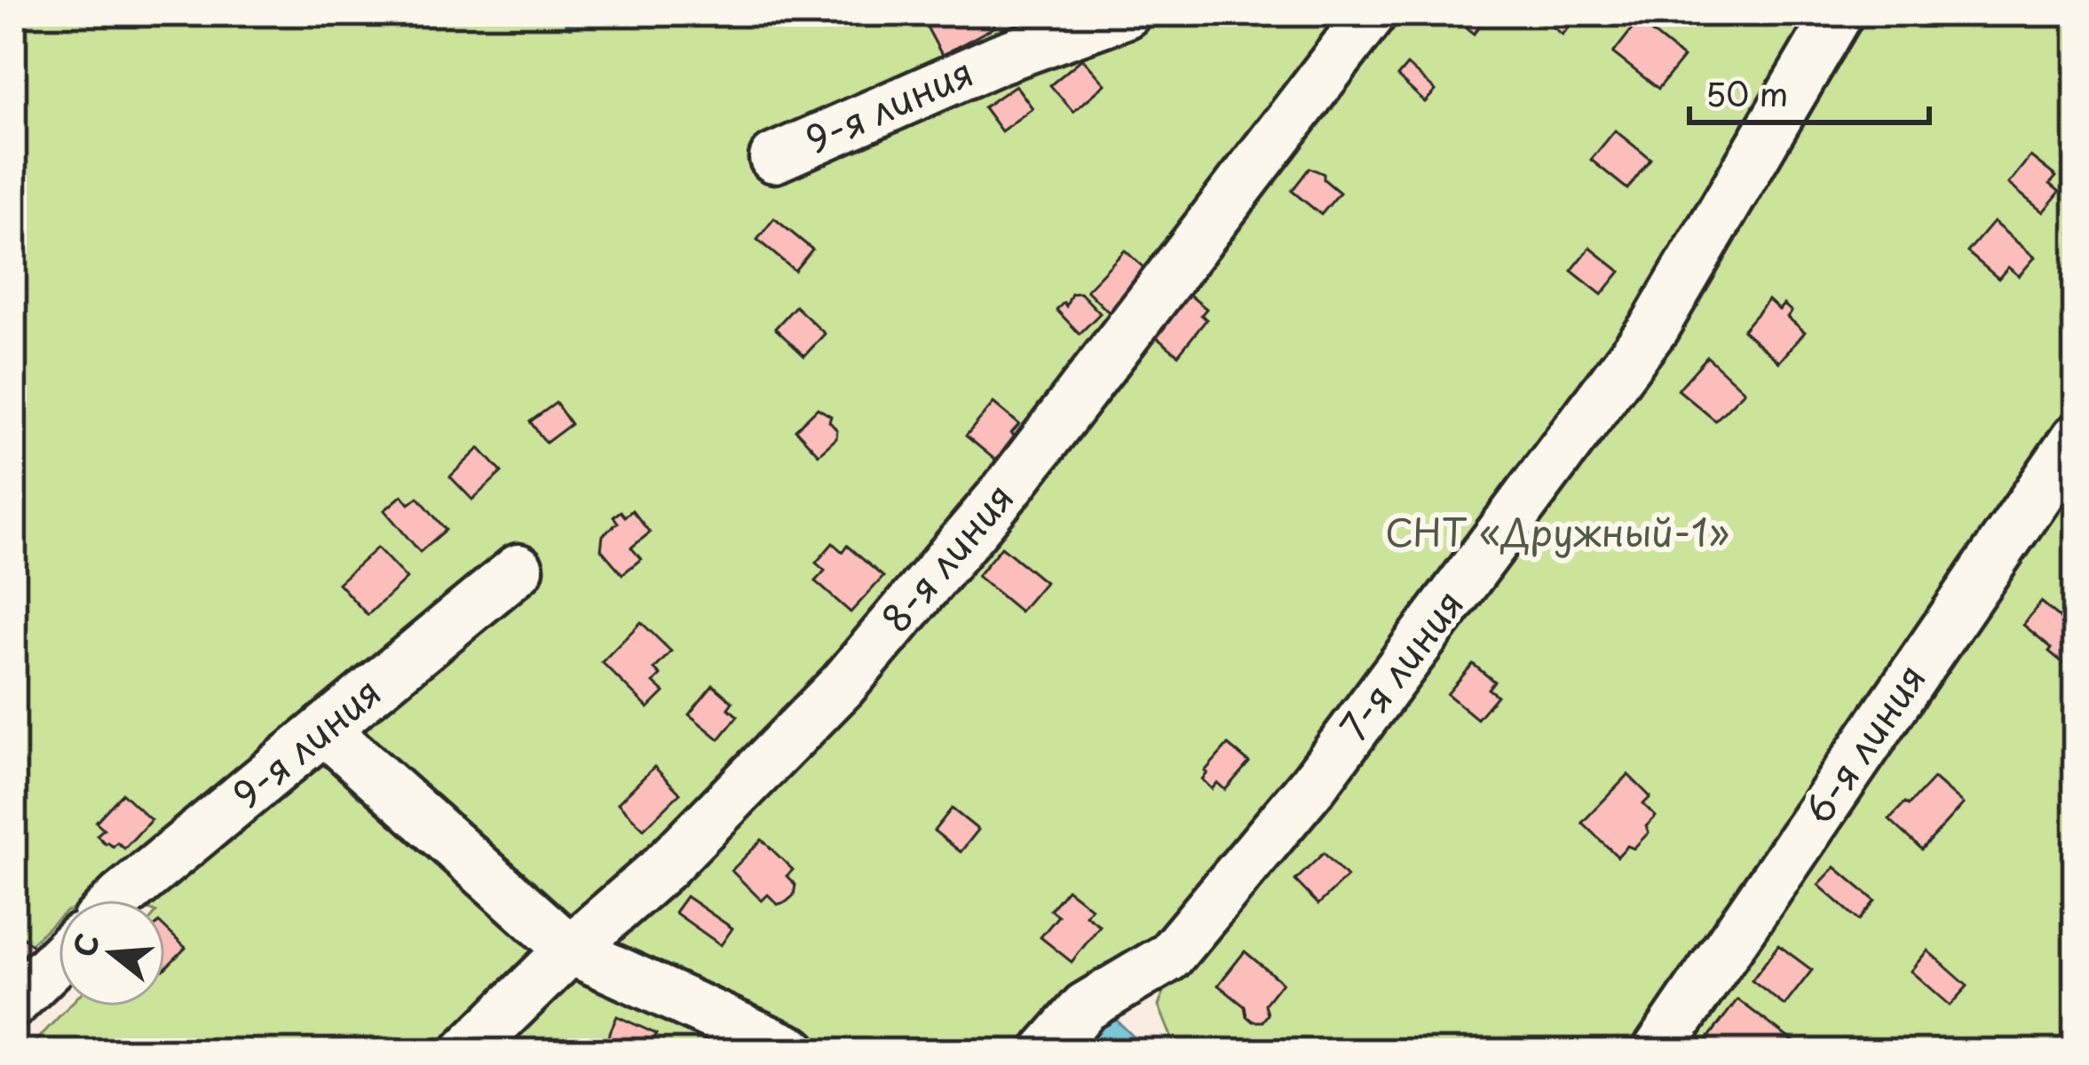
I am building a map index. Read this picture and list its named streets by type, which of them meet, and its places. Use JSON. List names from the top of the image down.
{
  "streets": {
    "street": [
      "9-я линия",
      "8-я линия",
      "7-я линия",
      "6-я линия"
    ]
  },
  "parks": ["СНТ «Дружный-1»"],
  "scale_bar": "50 m",
  "north": "left"
}
